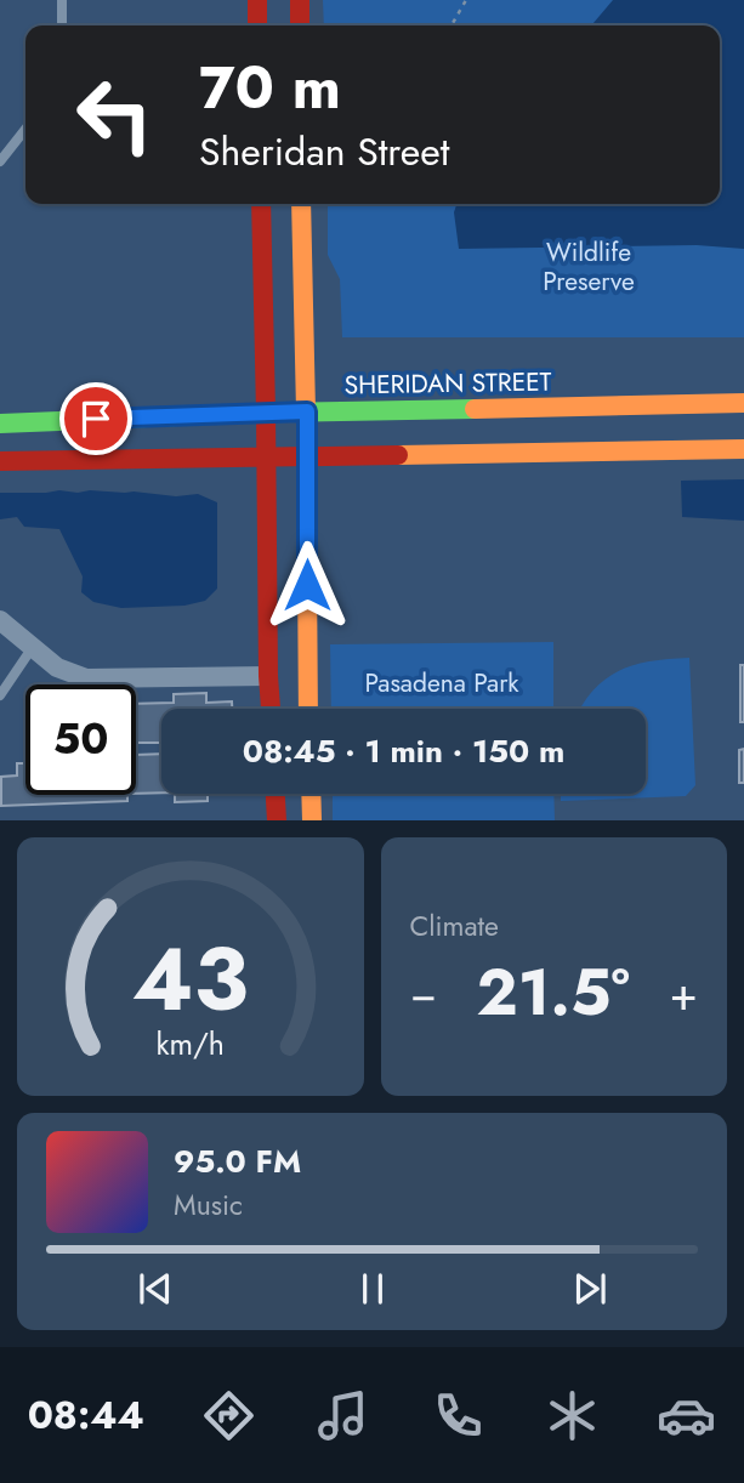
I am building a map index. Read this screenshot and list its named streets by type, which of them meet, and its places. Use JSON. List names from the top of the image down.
{
  "streets": {
    "main road": ["SHERIDAN STREET"]
  },
  "parks": ["Wildlife Preserve", "Pasadena Park"],
  "page": {
    "turn": ["70 m", "Sheridan Street"],
    "limit": "50",
    "trip": "08:45 · 1 min · 150 m",
    "tile": "Climate",
    "heat": ["−", "21.5°", "+"],
    "song": ["95.0 FM", "Music"],
    "tabs": "08:44",
    "gauge": ["43", "km/h"]
  }
}
